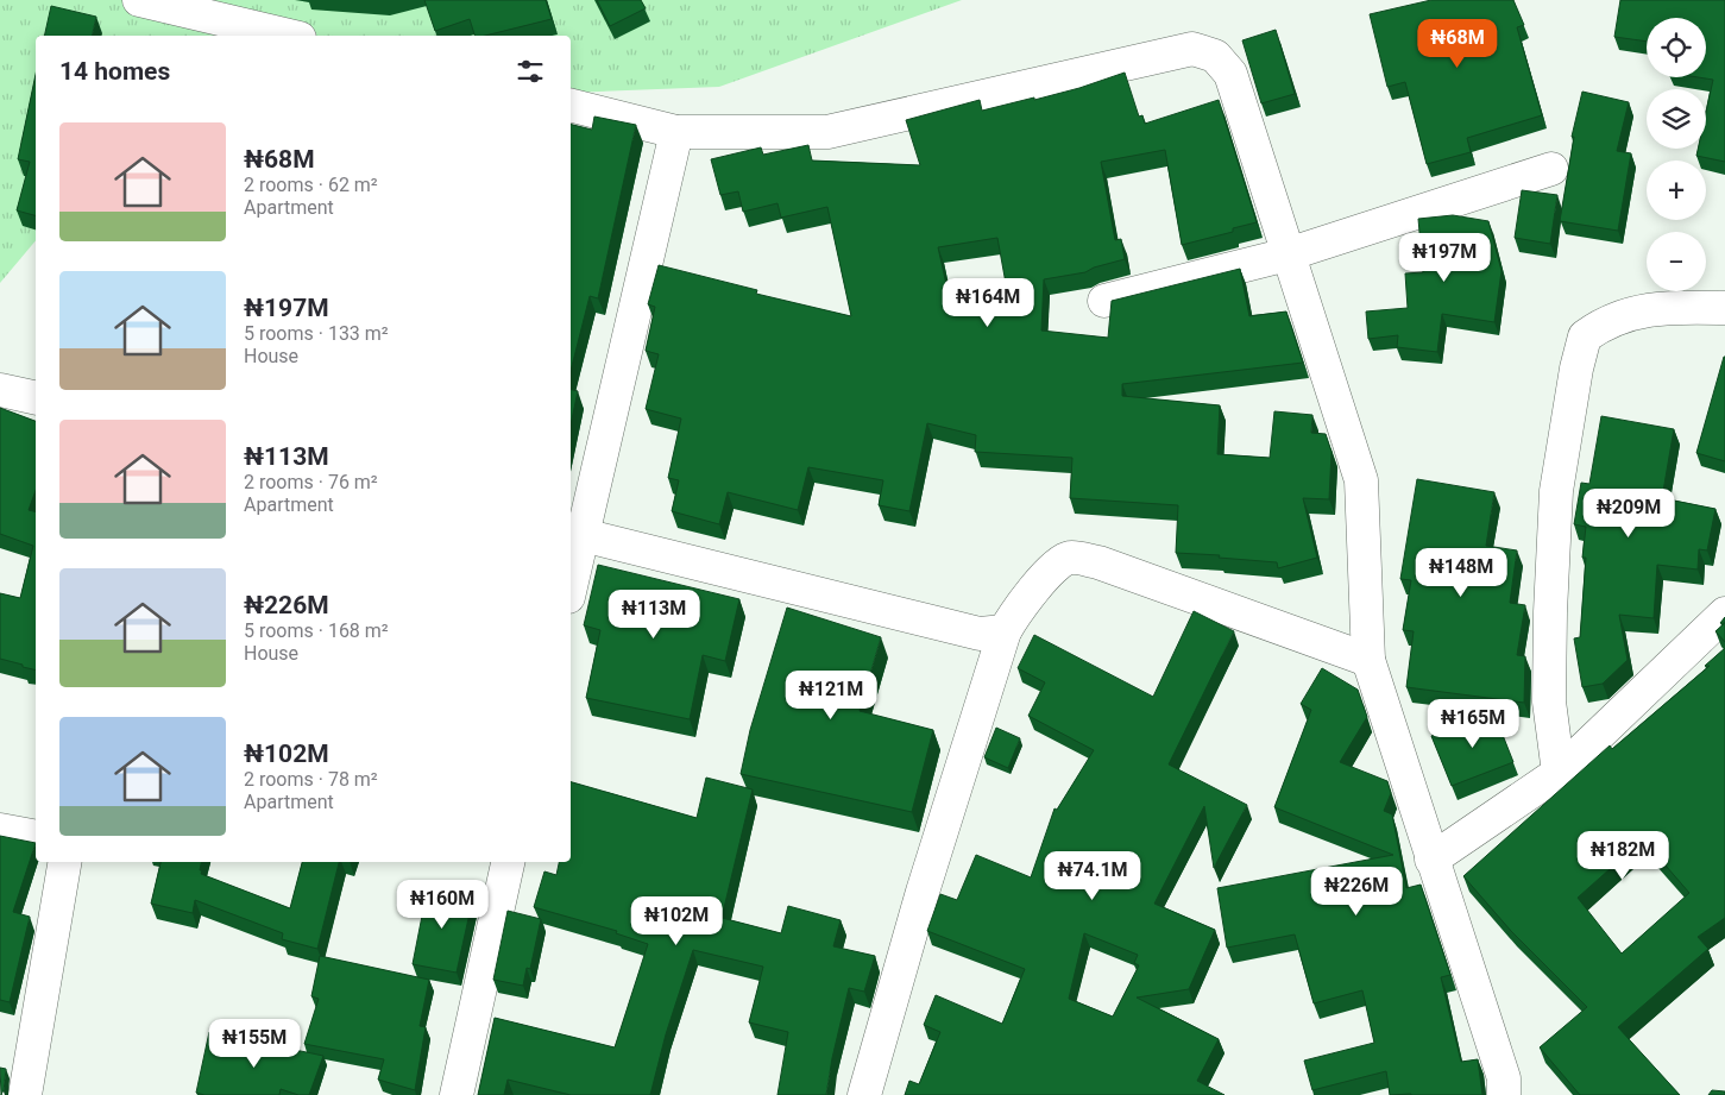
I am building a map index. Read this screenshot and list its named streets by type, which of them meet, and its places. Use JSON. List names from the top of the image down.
{
  "page": {
    "map_buttons": ["+", "−"],
    "price": [
      "₦68M",
      "₦197M",
      "₦164M",
      "₦209M",
      "₦148M",
      "₦113M",
      "₦121M",
      "₦165M",
      "₦182M",
      "₦74.1M",
      "₦226M",
      "₦160M",
      "₦102M",
      "₦155M"
    ],
    "heading": "14 homes",
    "list": [
      {
        "name": "₦68M",
        "note": "2 rooms · 62 m² · Apartment"
      },
      {
        "name": "₦197M",
        "note": "5 rooms · 133 m² · House"
      },
      {
        "name": "₦113M",
        "note": "2 rooms · 76 m² · Apartment"
      },
      {
        "name": "₦226M",
        "note": "5 rooms · 168 m² · House"
      },
      {
        "name": "₦102M",
        "note": "2 rooms · 78 m² · Apartment"
      }
    ]
  }
}
